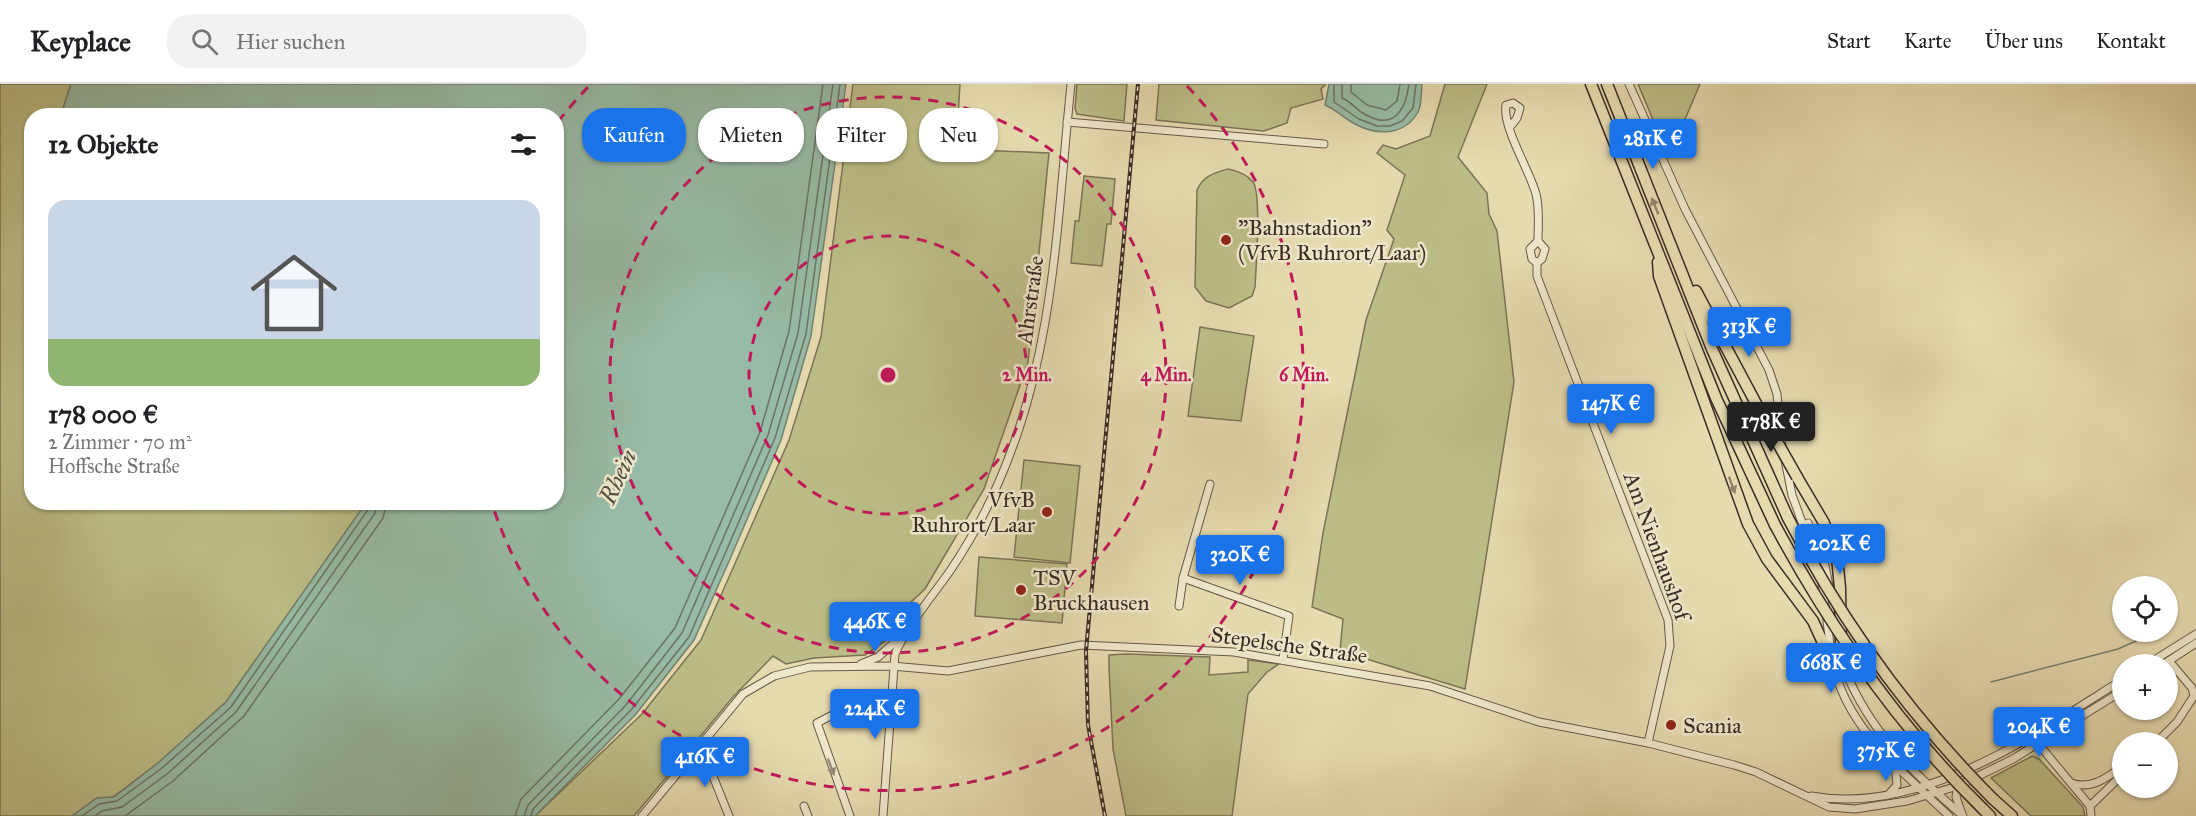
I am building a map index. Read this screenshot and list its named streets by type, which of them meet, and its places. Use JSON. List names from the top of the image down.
{
  "streets": {
    "street": ["Ahrstraße", "Am Nienhaushof", "Stepelsche Straße"]
  },
  "crossings": [
    ["Ahrstraße", "Stepelsche Straße"],
    ["Am Nienhaushof", "Stepelsche Straße"]
  ],
  "water": ["Rhein"],
  "places": [
    "\"Bahnstadion\" (VfvB Ruhrort/Laar)",
    "VfvB Ruhrort/Laar",
    "TSV Bruckhausen",
    "Scania"
  ],
  "page": {
    "header": "Keyplace",
    "search": "Hier suchen",
    "nav": [
      "Start",
      "Karte",
      "Über uns",
      "Kontakt"
    ],
    "chip": [
      "Kaufen",
      "Mieten",
      "Filter",
      "Neu"
    ],
    "heading": "12 Objekte",
    "price": [
      "281K €",
      "313K €",
      "147K €",
      "178K €",
      "202K €",
      "320K €",
      "446K €",
      "668K €",
      "224K €",
      "204K €",
      "375K €",
      "416K €"
    ],
    "list": [
      {
        "name": "178 000 €",
        "note": "2 Zimmer · 70 m² · Hoffsche Straße"
      }
    ],
    "map_buttons": ["+", "−"]
  },
  "rings": ["2 Min.", "4 Min.", "6 Min."]
}
